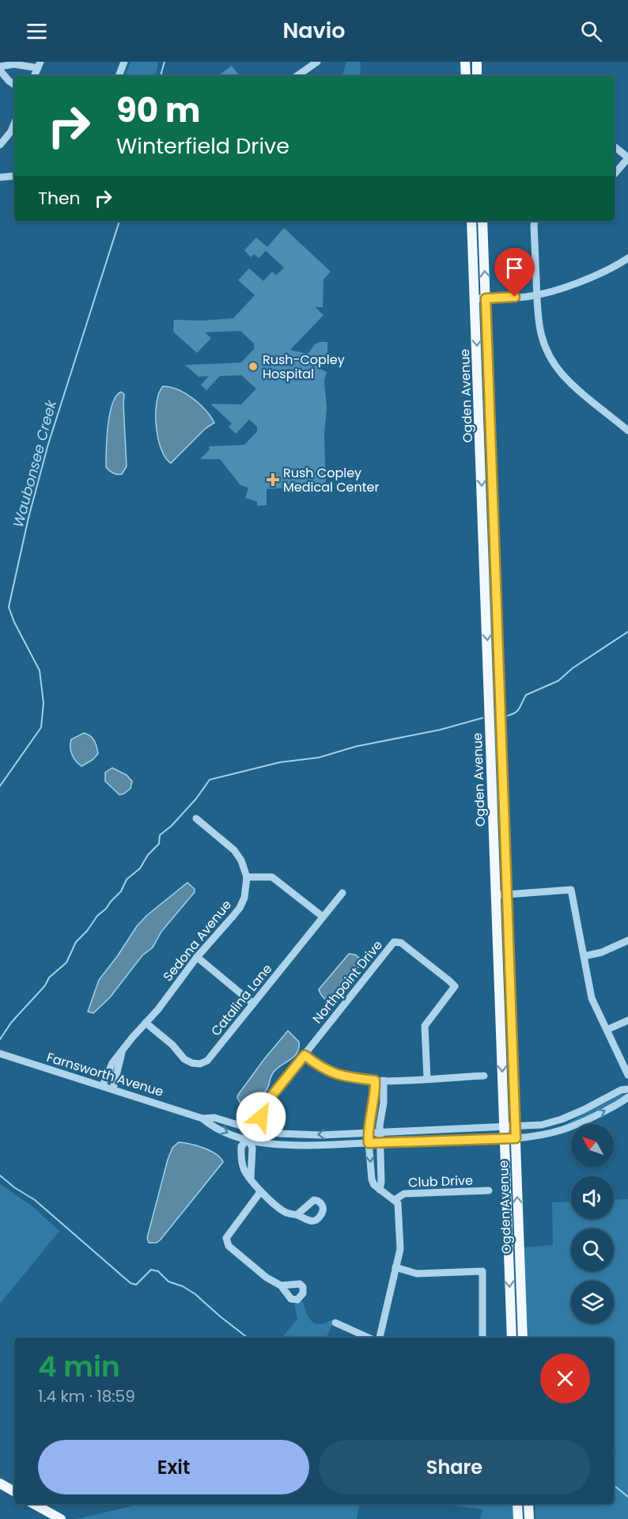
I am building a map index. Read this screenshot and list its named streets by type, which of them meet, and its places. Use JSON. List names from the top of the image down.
{
  "streets": {
    "main road": ["Ogden Avenue"],
    "street": [
      "Sedona Avenue",
      "Northpoint Drive",
      "Catalina Lane",
      "Farnsworth Avenue",
      "Club Drive"
    ]
  },
  "crossings": [
    ["Ogden Avenue", "Farnsworth Avenue"],
    ["Sedona Avenue", "Catalina Lane"],
    ["Sedona Avenue", "Farnsworth Avenue"],
    ["Northpoint Drive", "Farnsworth Avenue"]
  ],
  "water": ["Waubonsee Creek"],
  "places": {
    "other": ["Rush-Copley Hospital"],
    "health": ["Rush Copley Medical Center"]
  },
  "north": "top left",
  "page": {
    "header": "Navio",
    "turn": ["90 m", "Winterfield Drive"],
    "then": "Then",
    "heading": ["4 min", "1.4 km · 18:59"],
    "buttons": ["Exit", "Share"]
  }
}
